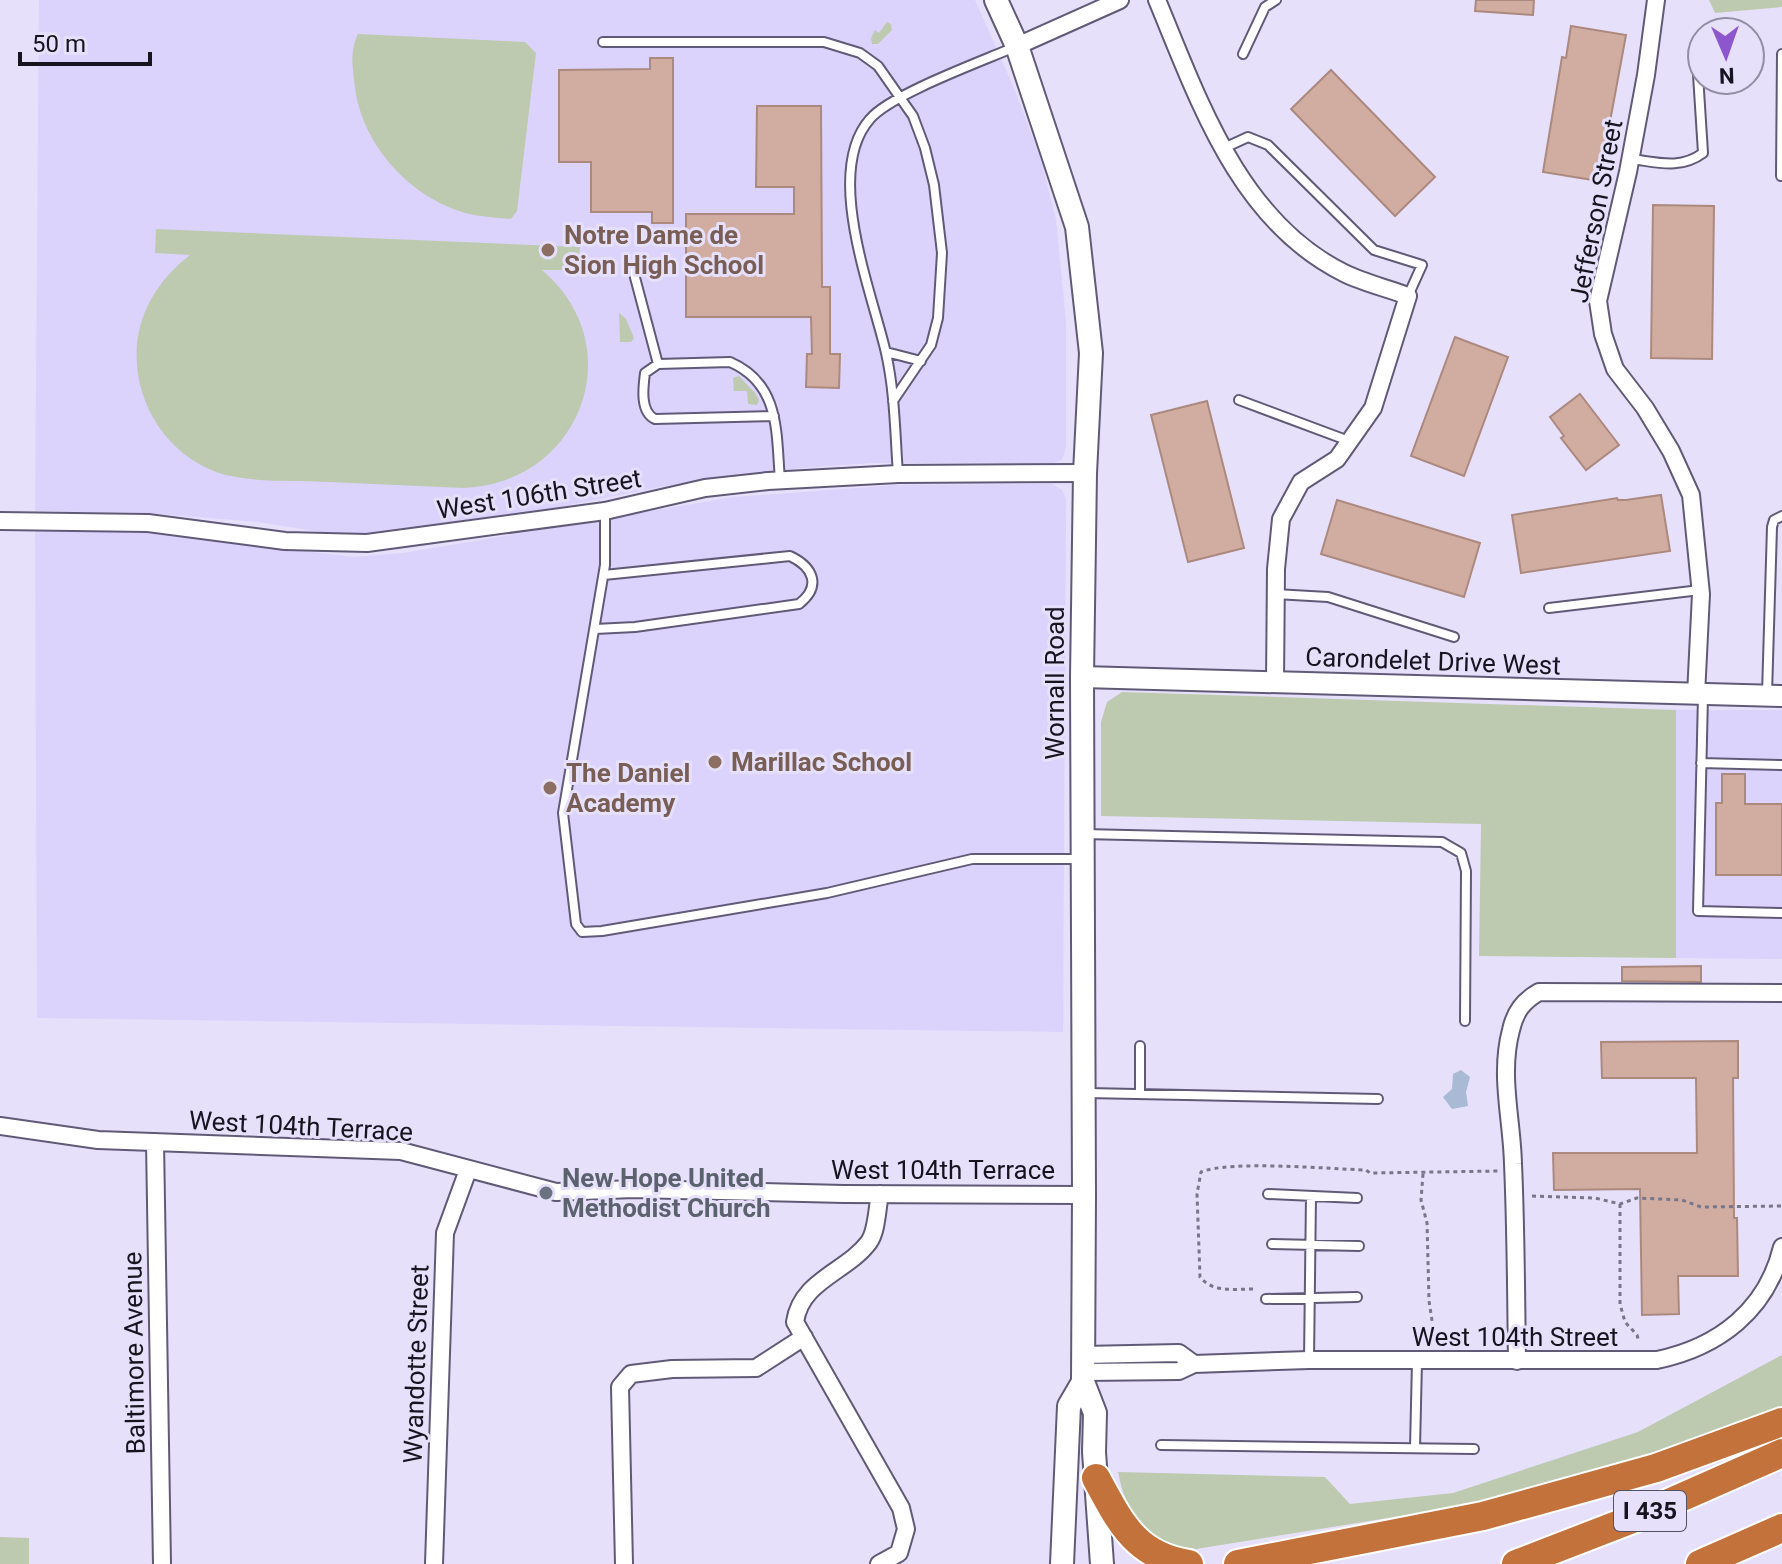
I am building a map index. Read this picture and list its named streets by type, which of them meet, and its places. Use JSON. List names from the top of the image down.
{
  "streets": {
    "highway": ["I 435"],
    "main road": ["Wornall Road"],
    "street": [
      "Jefferson Street",
      "West 106th Street",
      "Carondelet Drive West",
      "West 104th Terrace",
      "West 104th Street",
      "Baltimore Avenue",
      "Wyandotte Street"
    ]
  },
  "crossings": [
    ["Jefferson Street", "Carondelet Drive West"],
    ["West 106th Street", "Wornall Road"],
    ["Carondelet Drive West", "Wornall Road"],
    ["Wornall Road", "West 104th Terrace"],
    ["Wornall Road", "West 104th Street"],
    ["West 104th Terrace", "Baltimore Avenue"],
    ["West 104th Terrace", "Wyandotte Street"]
  ],
  "places": [
    "Notre Dame de Sion High School",
    "Marillac School",
    "The Daniel Academy",
    "New Hope United Methodist Church"
  ],
  "scale_bar": "50 m",
  "north": "bottom"
}
